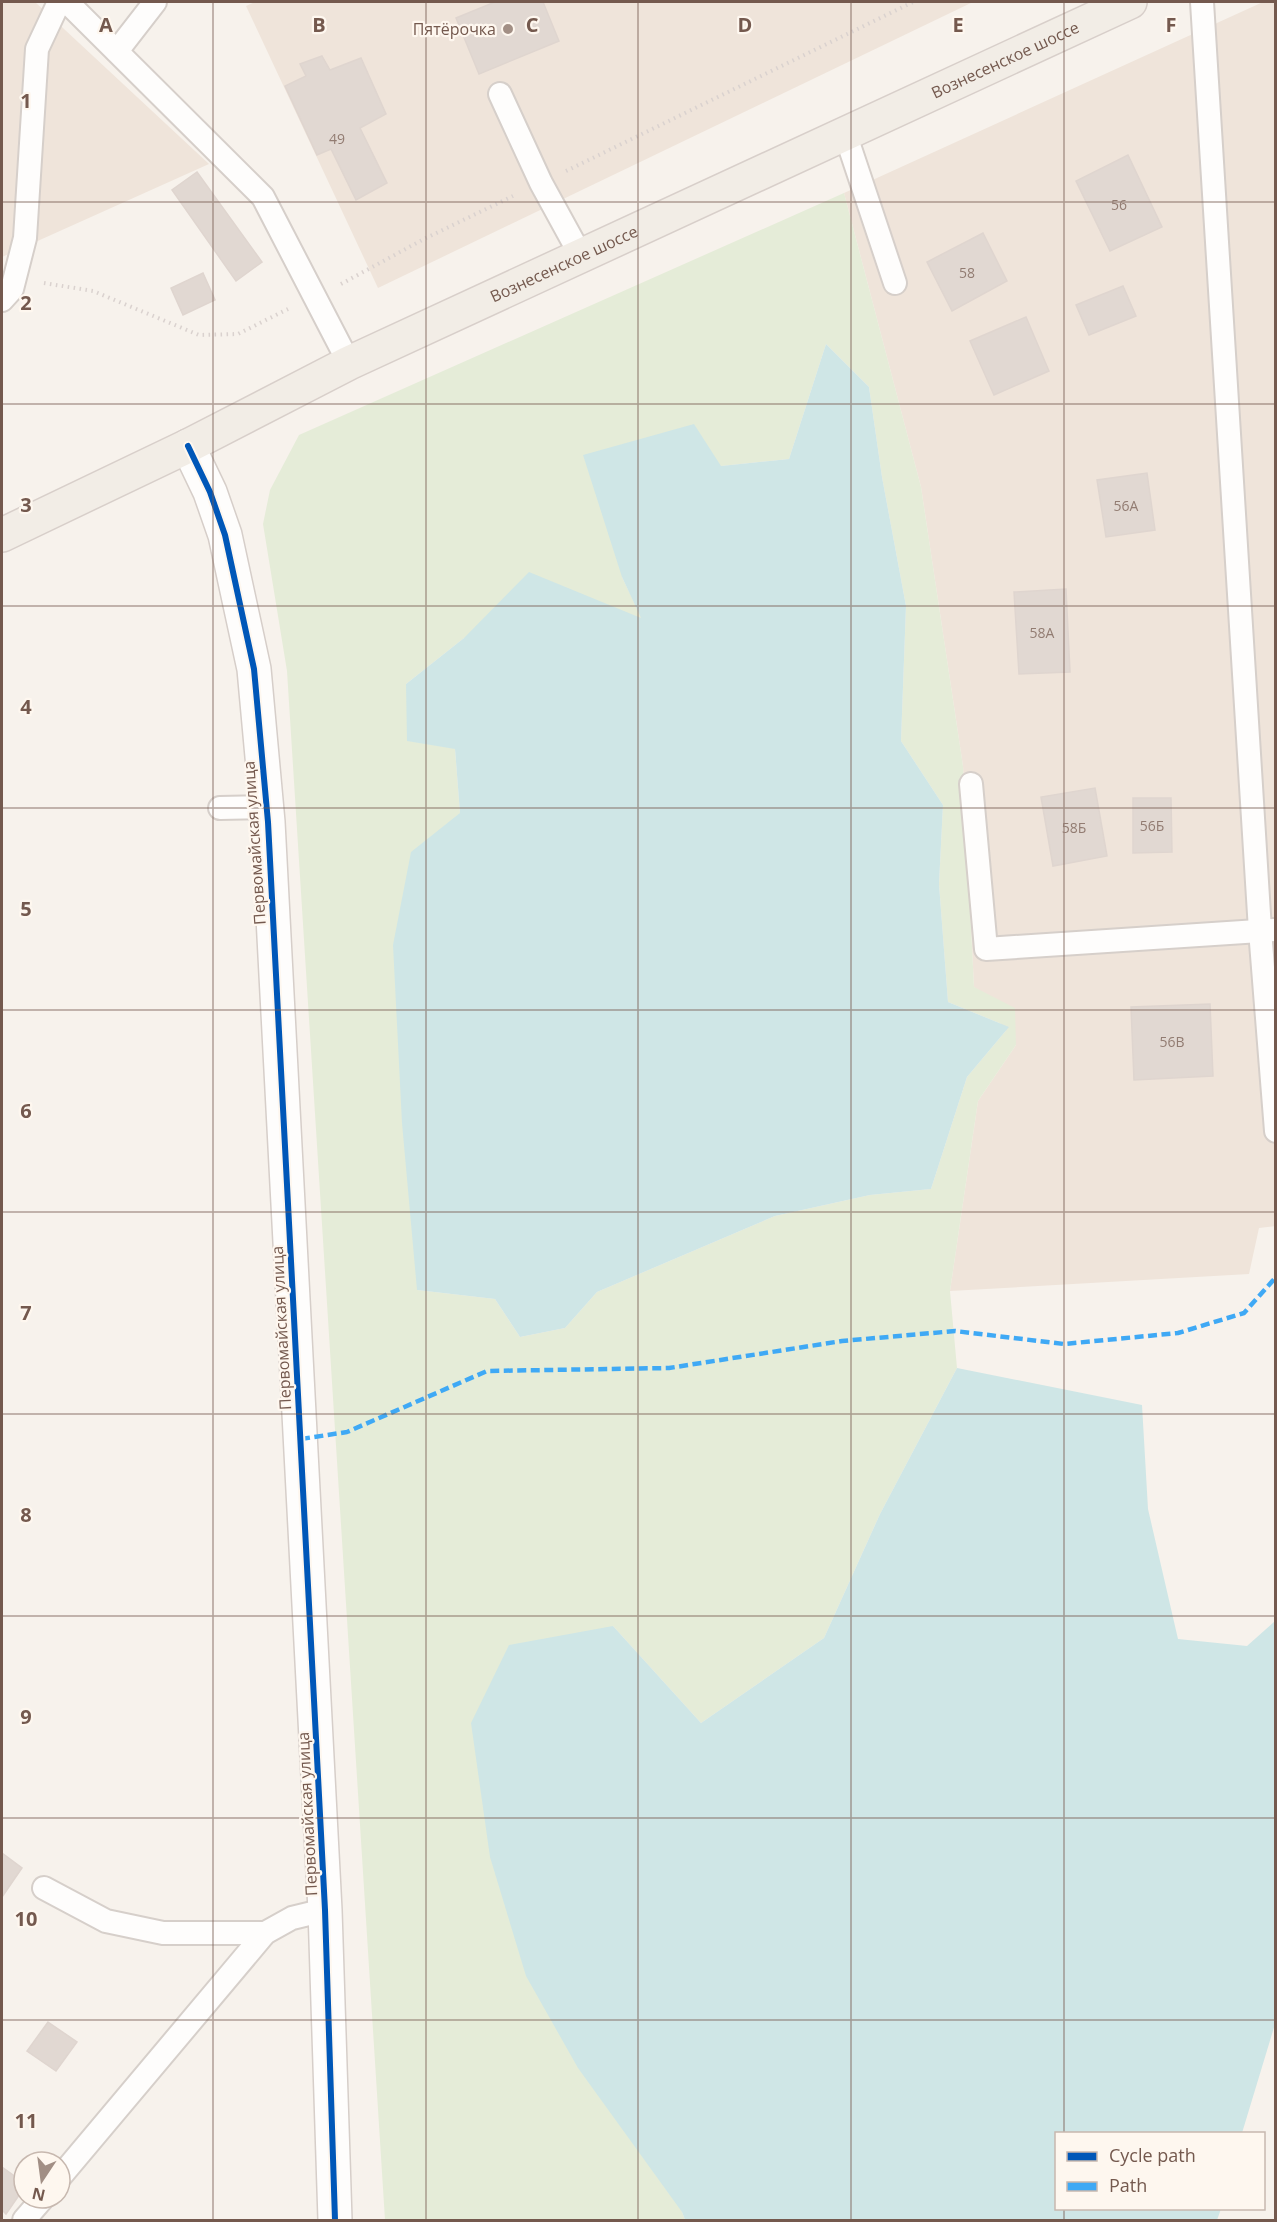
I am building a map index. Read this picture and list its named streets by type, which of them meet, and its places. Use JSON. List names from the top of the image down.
{
  "streets": {
    "main road": ["Вознесенское шоссе"],
    "street": ["Первомайская улица"]
  },
  "crossings": [
    ["Вознесенское шоссе", "Первомайская улица"]
  ],
  "places": ["Пятёрочка"],
  "house_numbers": [
    "49",
    "56",
    "58",
    "56А",
    "58А",
    "56Б",
    "58Б",
    "56В"
  ],
  "legend": ["Cycle path", "Path"],
  "north": "bottom",
  "grid": {
    "columns": [
      "A",
      "B",
      "C",
      "D",
      "E",
      "F"
    ],
    "rows": [
      "1",
      "2",
      "3",
      "4",
      "5",
      "6",
      "7",
      "8",
      "9",
      "10",
      "11"
    ]
  }
}
